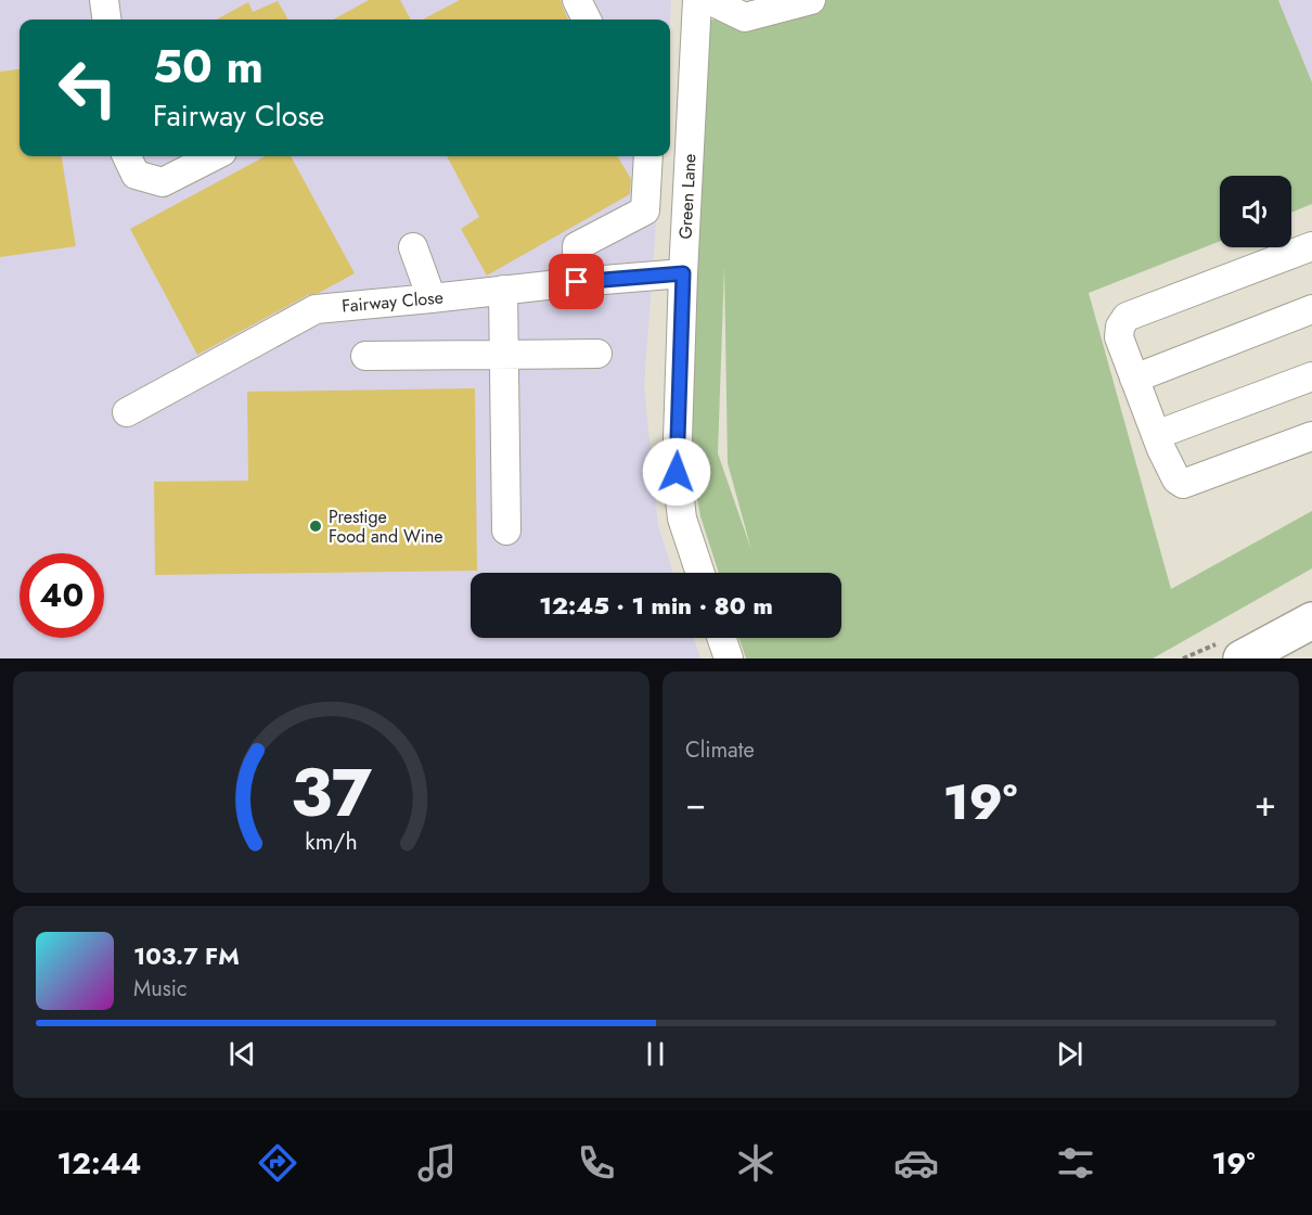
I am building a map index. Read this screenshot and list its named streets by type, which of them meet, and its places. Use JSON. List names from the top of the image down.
{
  "streets": {
    "street": ["Green Lane", "Fairway Close"]
  },
  "crossings": [
    ["Green Lane", "Fairway Close"]
  ],
  "places": ["Prestige Food and Wine"],
  "page": {
    "turn": ["50 m", "Fairway Close"],
    "limit": "40",
    "trip": "12:45 · 1 min · 80 m",
    "tile": "Climate",
    "heat": ["−", "19°", "+"],
    "song": ["103.7 FM", "Music"],
    "tabs": ["12:44", "19°"],
    "gauge": ["37", "km/h"]
  }
}
